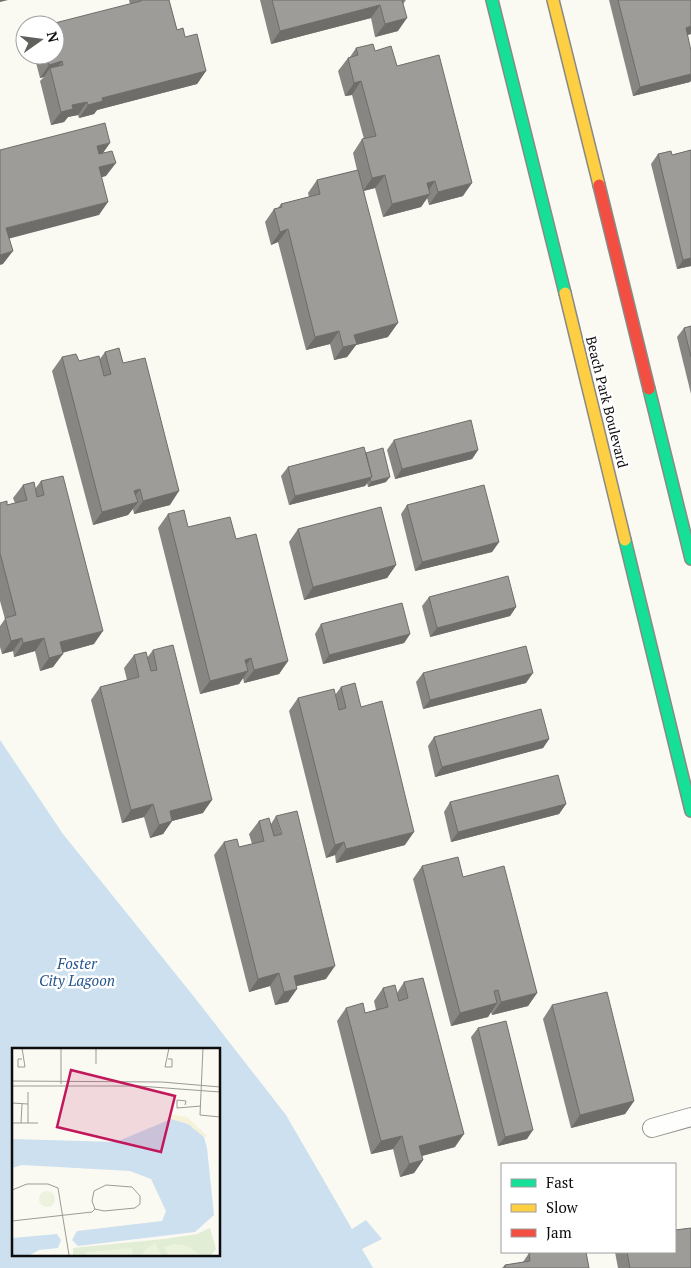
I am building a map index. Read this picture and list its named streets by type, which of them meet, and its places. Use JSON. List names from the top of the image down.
{
  "streets": {
    "main road": ["Beach Park Boulevard"]
  },
  "water": ["Foster City Lagoon"],
  "legend": ["Fast", "Slow", "Jam"],
  "north": "right"
}
